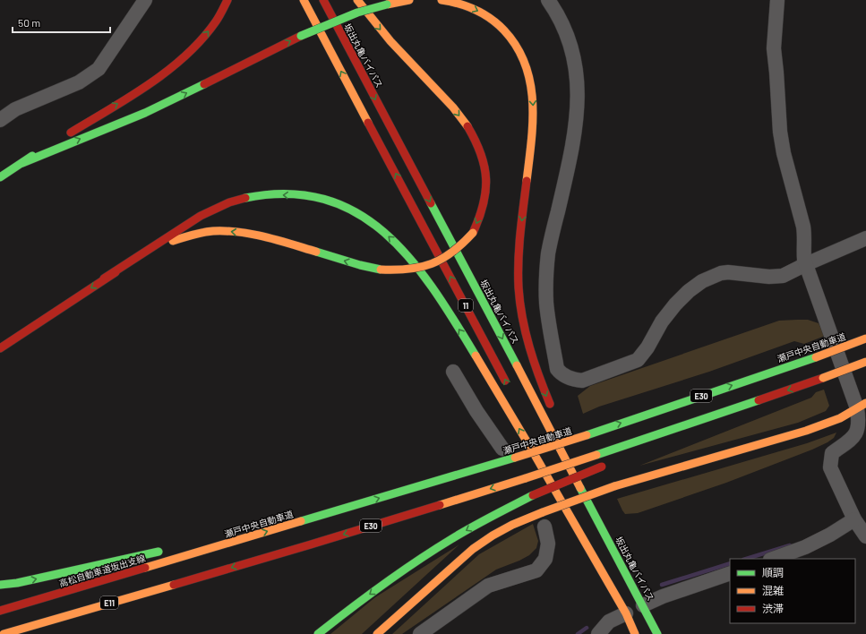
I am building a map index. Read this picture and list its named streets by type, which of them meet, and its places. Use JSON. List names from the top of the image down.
{
  "streets": {
    "main road": [
      "坂出丸亀バイパス",
      "11",
      "瀬戸中央自動車道",
      "E30",
      "高松自動車道坂出支線",
      "E11"
    ]
  },
  "crossings": [
    ["坂出丸亀バイパス", "11"],
    ["瀬戸中央自動車道", "高松自動車道坂出支線"],
    ["E30", "E11"]
  ],
  "legend": ["順調", "混雑", "渋滞"],
  "scale_bar": "50 m"
}
